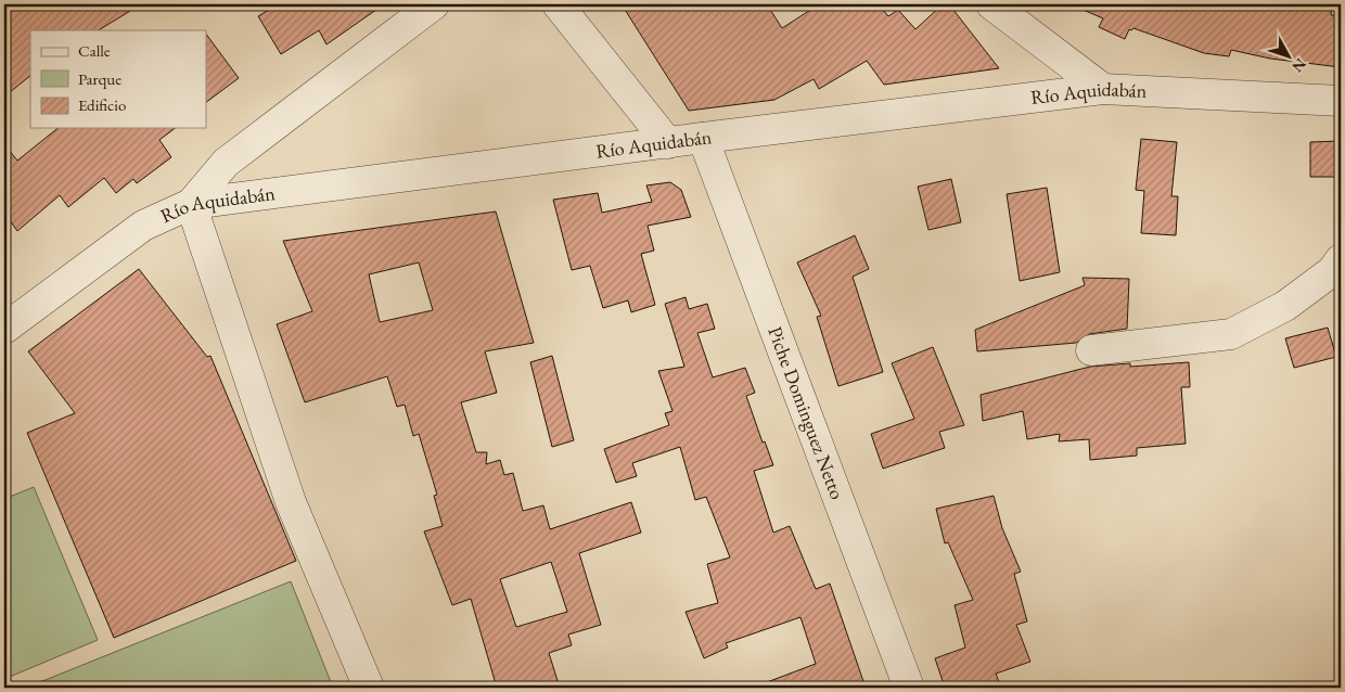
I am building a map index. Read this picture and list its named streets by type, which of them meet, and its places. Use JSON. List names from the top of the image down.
{
  "streets": {
    "street": ["Río Aquidabán", "Piche Dominguez Netto"]
  },
  "crossings": [
    ["Río Aquidabán", "Piche Dominguez Netto"]
  ],
  "legend": ["Calle", "Parque", "Edificio"],
  "north": "bottom right"
}
